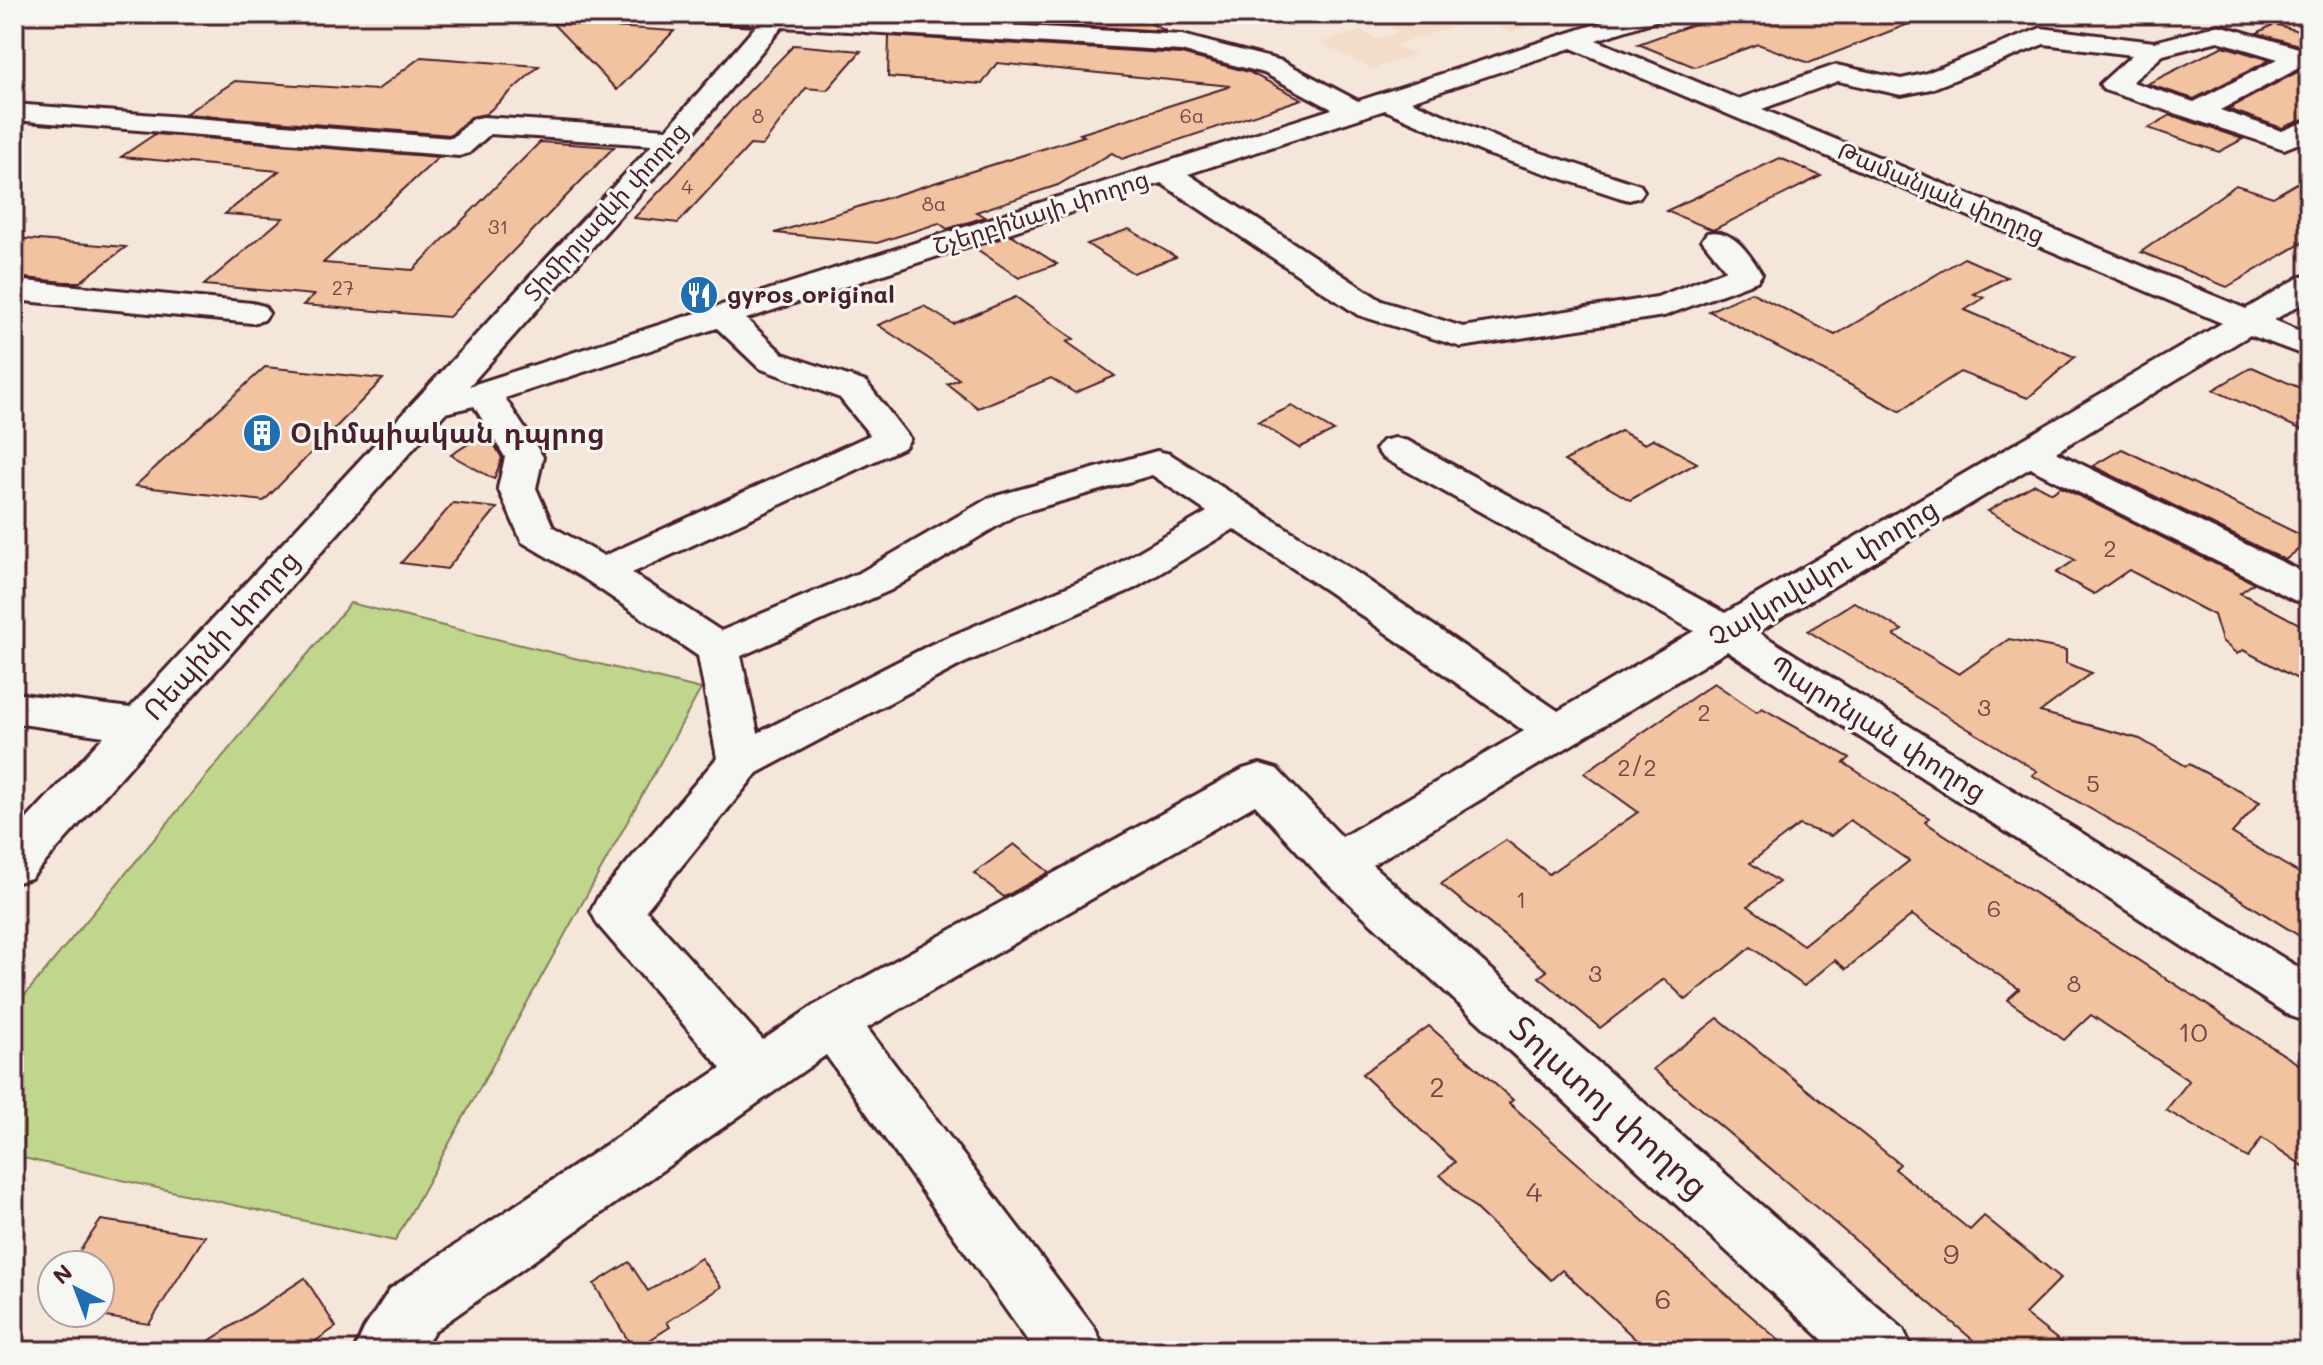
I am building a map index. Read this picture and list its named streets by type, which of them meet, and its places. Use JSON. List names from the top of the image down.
{
  "streets": {
    "street": [
      "Թամանյան փողոց",
      "Տիմիրյազևի փողոց",
      "Շչերբինայի փողոց",
      "Չայկովսկու փողոց",
      "Ռեպինի փողոց",
      "Պարոնյան փողոց",
      "Տոլստոյ փողոց"
    ]
  },
  "crossings": [
    ["Թամանյան փողոց", "Շչերբինայի փողոց"],
    ["Թամանյան փողոց", "Չայկովսկու փողոց"],
    ["Տիմիրյազևի փողոց", "Շչերբինայի փողոց"],
    ["Տիմիրյազևի փողոց", "Ռեպինի փողոց"],
    ["Շչերբինայի փողոց", "Ռեպինի փողոց"],
    ["Չայկովսկու փողոց", "Պարոնյան փողոց"],
    ["Չայկովսկու փողոց", "Տոլստոյ փողոց"]
  ],
  "places": {
    "restaurant": ["gyros original"],
    "building": ["Օլիմպիական դպրոց"]
  },
  "house_numbers": [
    "8",
    "6a",
    "4",
    "8a",
    "31",
    "27",
    "2",
    "3",
    "2",
    "2/2",
    "5",
    "1",
    "6",
    "3",
    "8",
    "10",
    "2",
    "4",
    "9",
    "6"
  ],
  "north": "top left"
}
